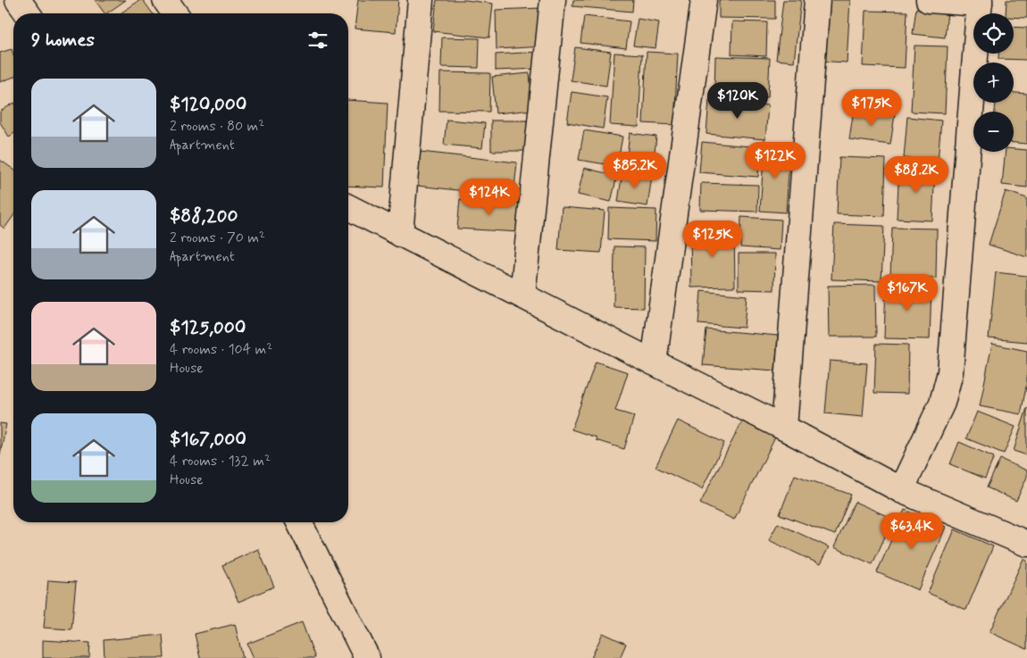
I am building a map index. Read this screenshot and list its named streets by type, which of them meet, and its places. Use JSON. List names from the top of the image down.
{
  "page": {
    "map_buttons": ["+", "−"],
    "heading": "9 homes",
    "list": [
      {
        "name": "$120,000",
        "note": "2 rooms · 80 m² · Apartment"
      },
      {
        "name": "$88,200",
        "note": "2 rooms · 70 m² · Apartment"
      },
      {
        "name": "$125,000",
        "note": "4 rooms · 104 m² · House"
      },
      {
        "name": "$167,000",
        "note": "4 rooms · 132 m² · House"
      }
    ],
    "price": [
      "$120K",
      "$175K",
      "$122K",
      "$85.2K",
      "$88.2K",
      "$124K",
      "$125K",
      "$167K",
      "$63.4K"
    ]
  }
}
